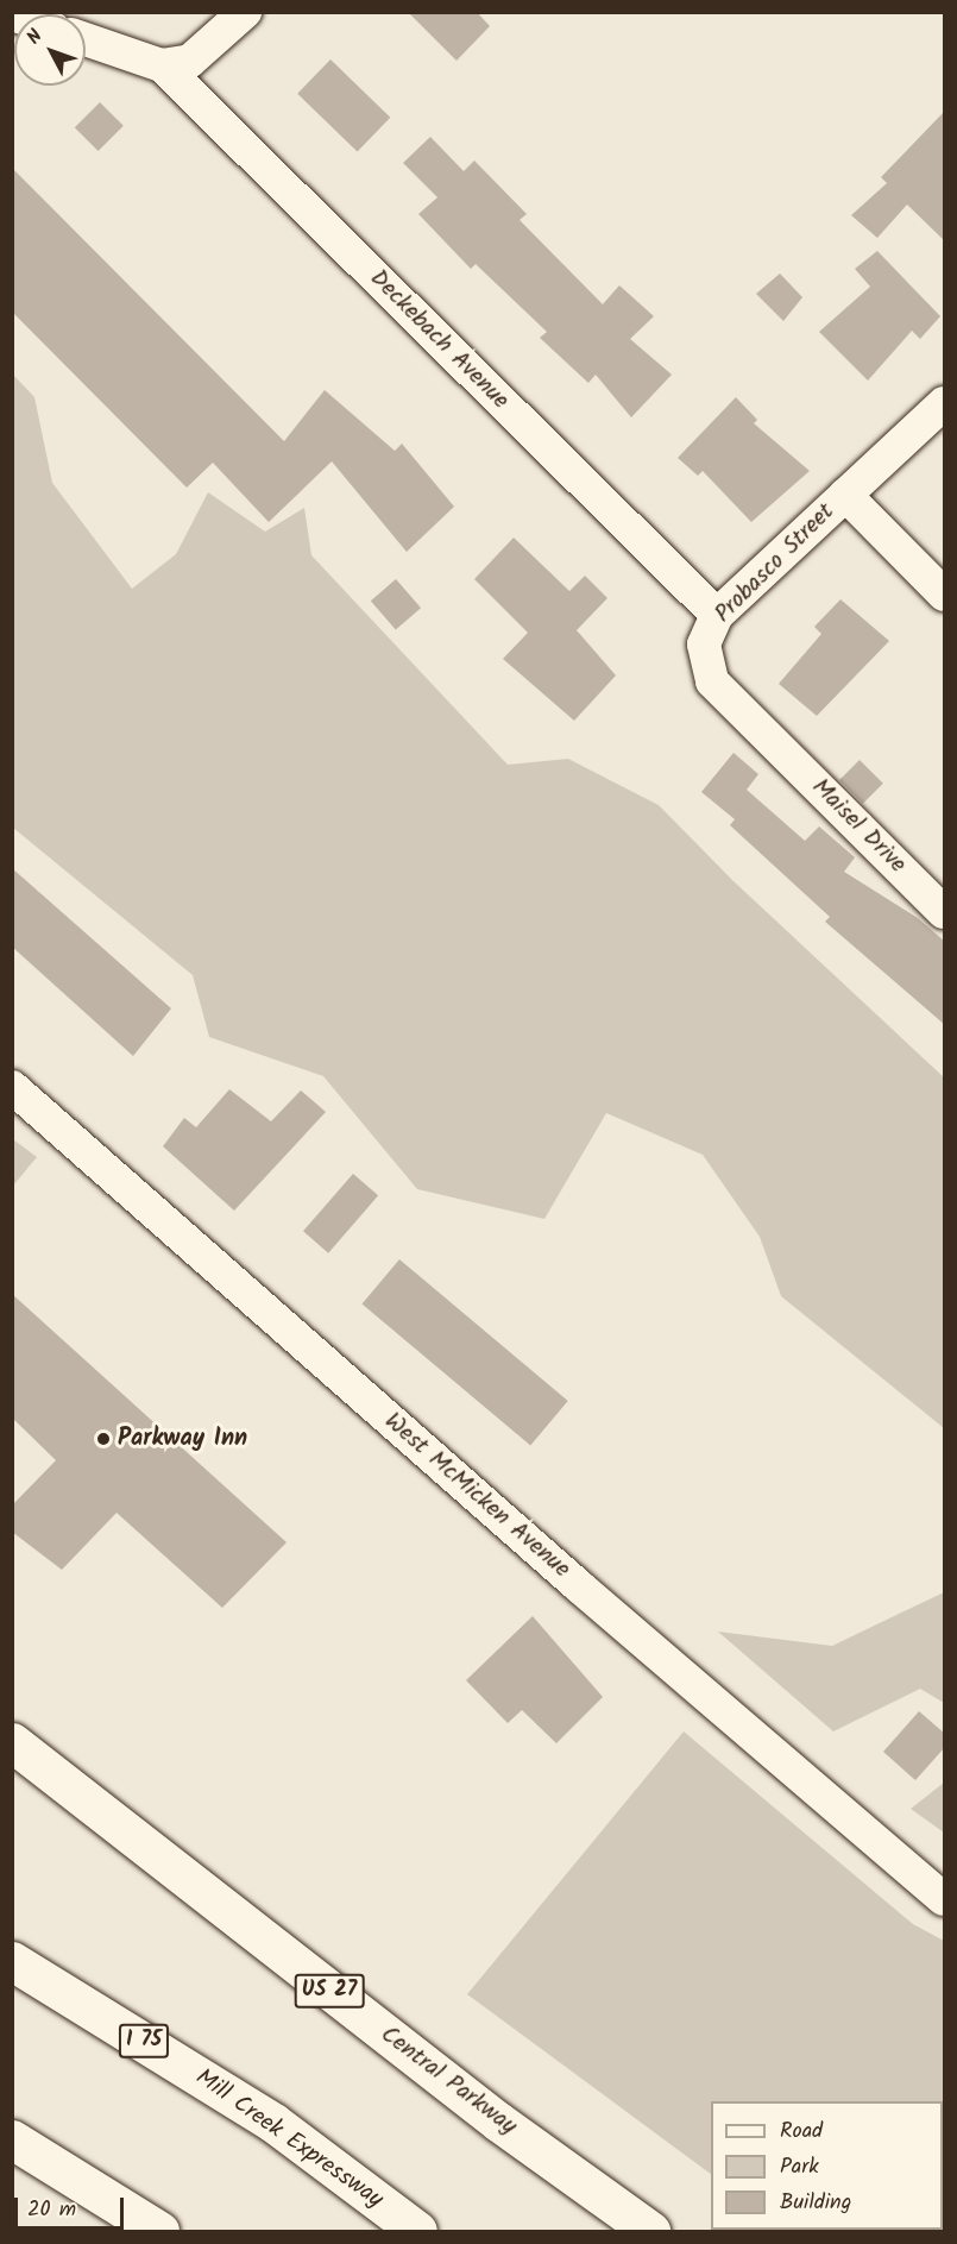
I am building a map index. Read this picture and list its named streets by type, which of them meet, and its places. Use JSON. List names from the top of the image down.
{
  "streets": {
    "main road": [
      "US 27",
      "I 75",
      "Central Parkway",
      "Mill Creek Expressway"
    ],
    "street": [
      "Deckebach Avenue",
      "Probasco Street",
      "Maisel Drive",
      "West McMicken Avenue"
    ]
  },
  "crossings": [
    ["Deckebach Avenue", "Probasco Street"],
    ["Probasco Street", "Maisel Drive"]
  ],
  "places": ["Parkway Inn"],
  "legend": ["Road", "Park", "Building"],
  "scale_bar": "20 m",
  "north": "top left"
}
